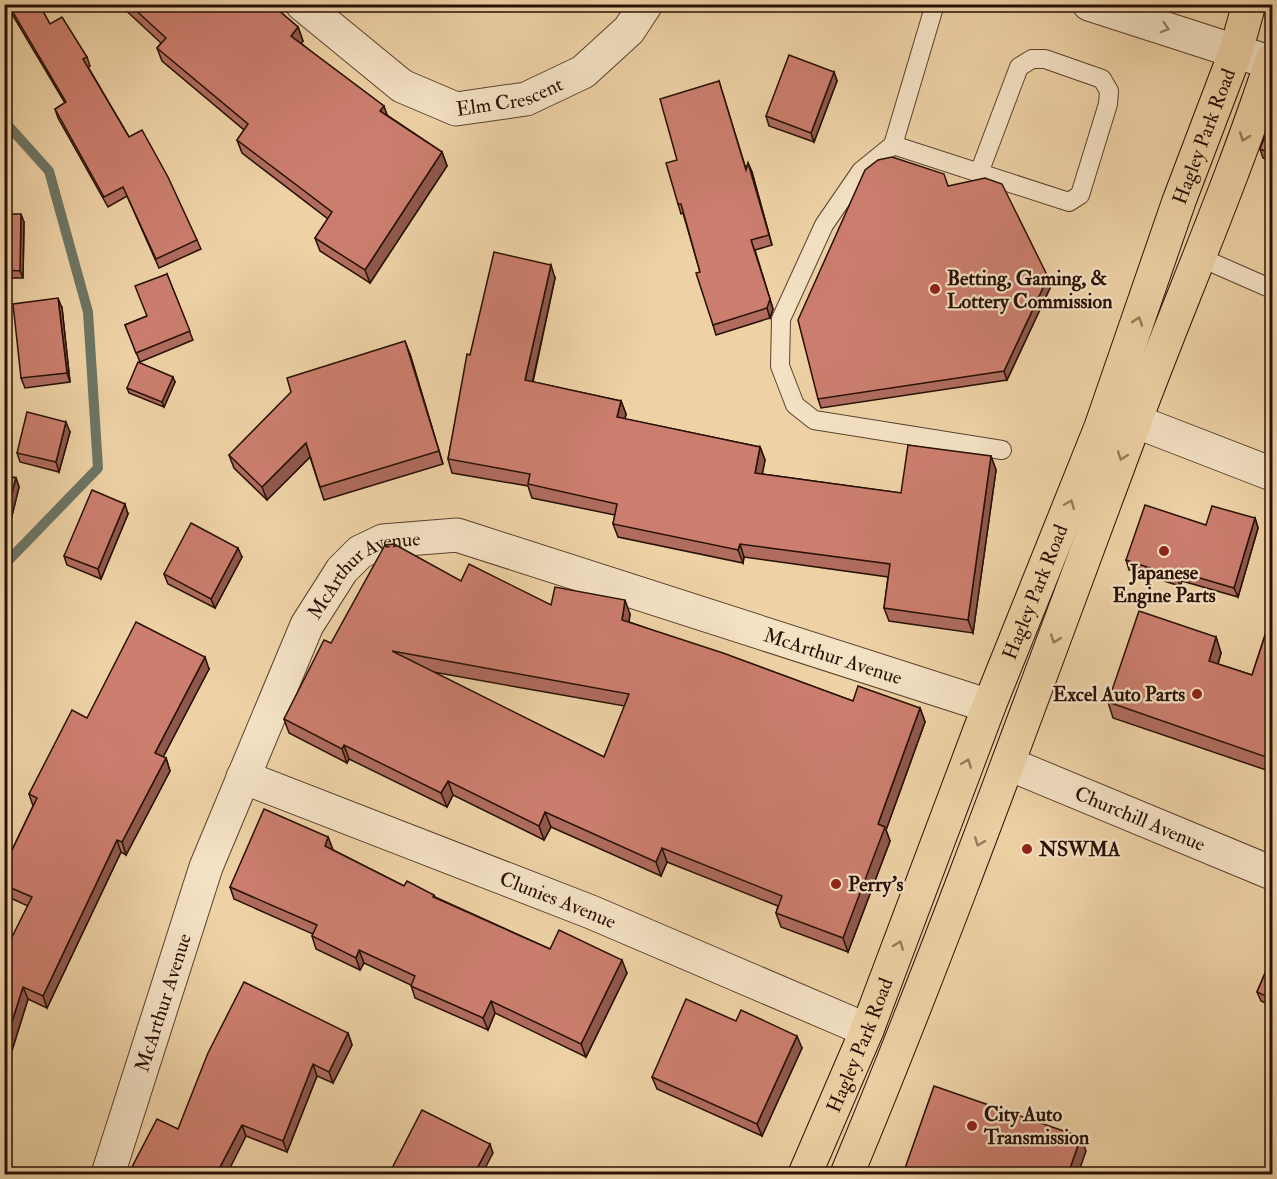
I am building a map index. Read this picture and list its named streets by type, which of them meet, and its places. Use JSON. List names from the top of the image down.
{
  "streets": {
    "main road": ["Hagley Park Road"],
    "street": [
      "Elm Crescent",
      "McArthur Avenue",
      "Churchill Avenue",
      "Clunies Avenue"
    ]
  },
  "crossings": [
    ["Hagley Park Road", "McArthur Avenue"],
    ["Hagley Park Road", "Churchill Avenue"],
    ["Hagley Park Road", "Clunies Avenue"],
    ["McArthur Avenue", "Clunies Avenue"]
  ],
  "places": [
    "Betting, Gaming, & Lottery Commission",
    "Japanese Engine Parts",
    "Excel Auto Parts",
    "NSWMA",
    "Perry's",
    "City Auto Transmission"
  ]
}
